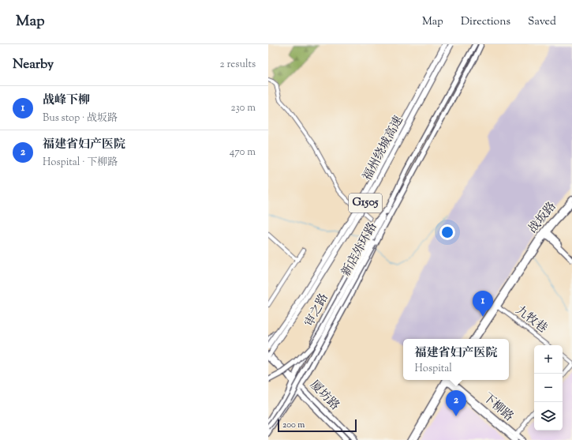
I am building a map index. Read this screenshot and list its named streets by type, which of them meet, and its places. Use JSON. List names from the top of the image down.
{
  "streets": {
    "highway": ["福州绕城高速", "G1505"],
    "main road": [
      "战坂路",
      "新店外环路",
      "审之路",
      "厦坊路",
      "下柳路"
    ],
    "street": ["九牧巷"]
  },
  "crossings": [
    ["福州绕城高速", "厦坊路"],
    ["新店外环路", "审之路"],
    ["审之路", "厦坊路"]
  ],
  "scale_bar": "200 m",
  "page": {
    "header": "Map",
    "nav": ["Map", "Directions", "Saved"],
    "heading": ["Nearby", "2 results"],
    "list": [
      {
        "mark": "1",
        "name": "战峰下柳",
        "note": "Bus stop · 战坂路",
        "value": "230 m"
      },
      {
        "mark": "2",
        "name": "福建省妇产医院",
        "note": "Hospital · 下柳路",
        "value": "470 m"
      }
    ],
    "pins": ["1", "2"],
    "popup": ["福建省妇产医院", "Hospital"],
    "map_buttons": ["+", "−"],
    "scale": "200 m"
  }
}
